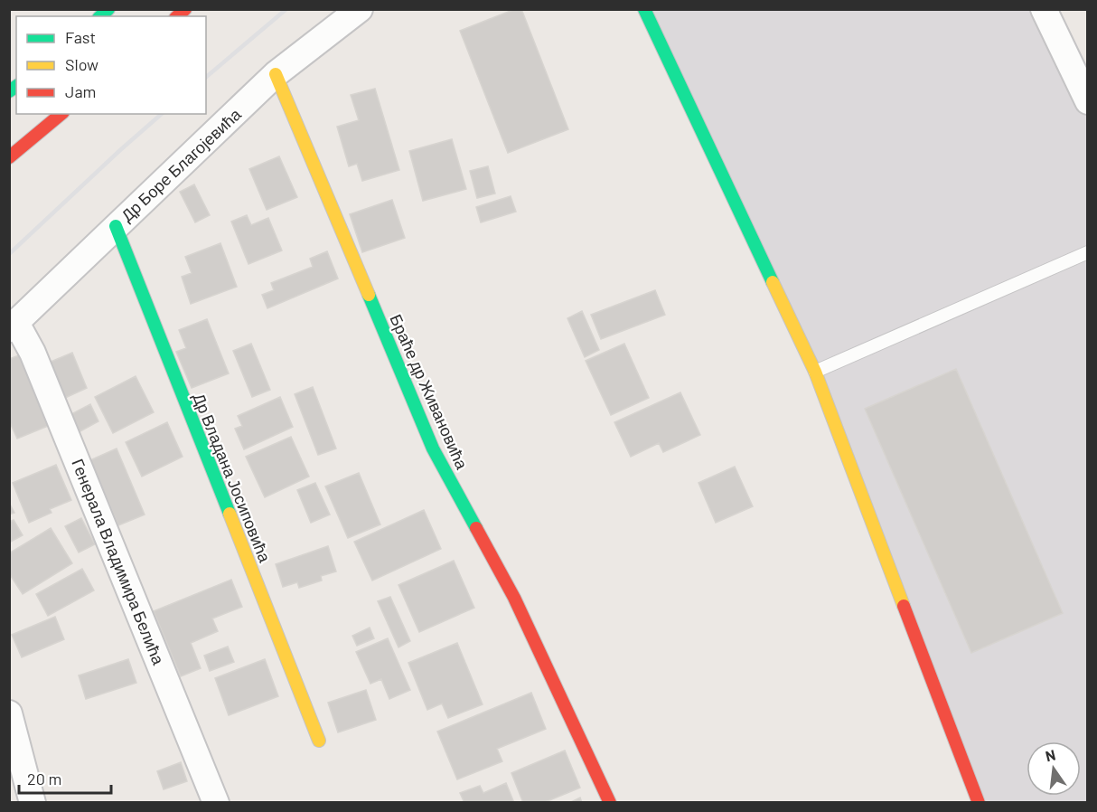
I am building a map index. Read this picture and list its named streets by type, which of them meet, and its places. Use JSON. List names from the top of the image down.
{
  "streets": {
    "street": [
      "Др Боре Благојевића",
      "Браће др Живановића",
      "Др Владана Јосиповића",
      "Генерала Владимира Белића"
    ]
  },
  "crossings": [
    ["Др Боре Благојевића", "Браће др Живановића"],
    ["Др Боре Благојевића", "Др Владана Јосиповића"],
    ["Др Боре Благојевића", "Генерала Владимира Белића"]
  ],
  "legend": ["Fast", "Slow", "Jam"],
  "scale_bar": "20 m",
  "north": "top"
}
